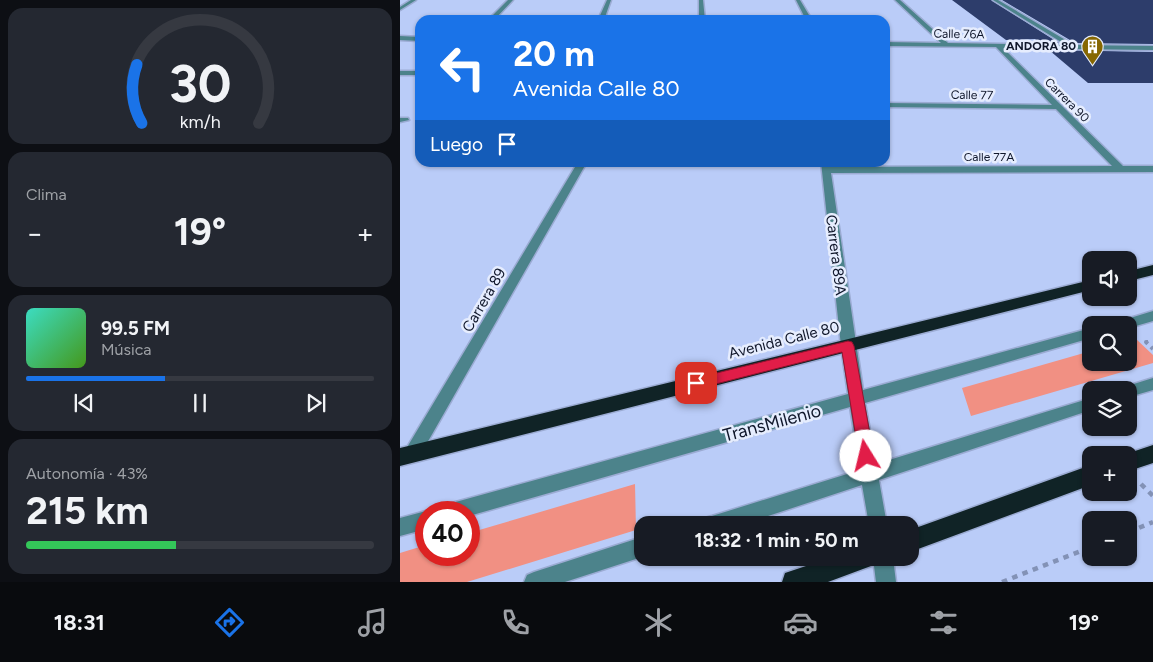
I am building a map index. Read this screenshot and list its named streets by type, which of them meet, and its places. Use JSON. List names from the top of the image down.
{
  "streets": {
    "highway": ["Avenida Calle 80"],
    "street": [
      "Calle 76A",
      "Calle 77",
      "Carrera 90",
      "Calle 77A",
      "Carrera 89A",
      "Carrera 89",
      "TransMilenio"
    ]
  },
  "crossings": [
    ["Calle 76A", "Carrera 90"],
    ["Calle 77", "Carrera 90"],
    ["Carrera 90", "Calle 77A"],
    ["Carrera 89A", "Avenida Calle 80"],
    ["Carrera 89A", "TransMilenio"],
    ["Carrera 89", "Avenida Calle 80"]
  ],
  "places": {
    "building": ["ANDORA 80"]
  },
  "page": {
    "turn": ["20 m", "Avenida Calle 80"],
    "then": "Luego",
    "tile": [
      "Clima",
      ["Autonomía · 43%", "215 km"]
    ],
    "heat": ["−", "19°", "+"],
    "map_buttons": ["+", "−"],
    "song": ["99.5 FM", "Música"],
    "limit": "40",
    "trip": "18:32 · 1 min · 50 m",
    "tabs": ["18:31", "19°"],
    "gauge": ["30", "km/h"]
  }
}
